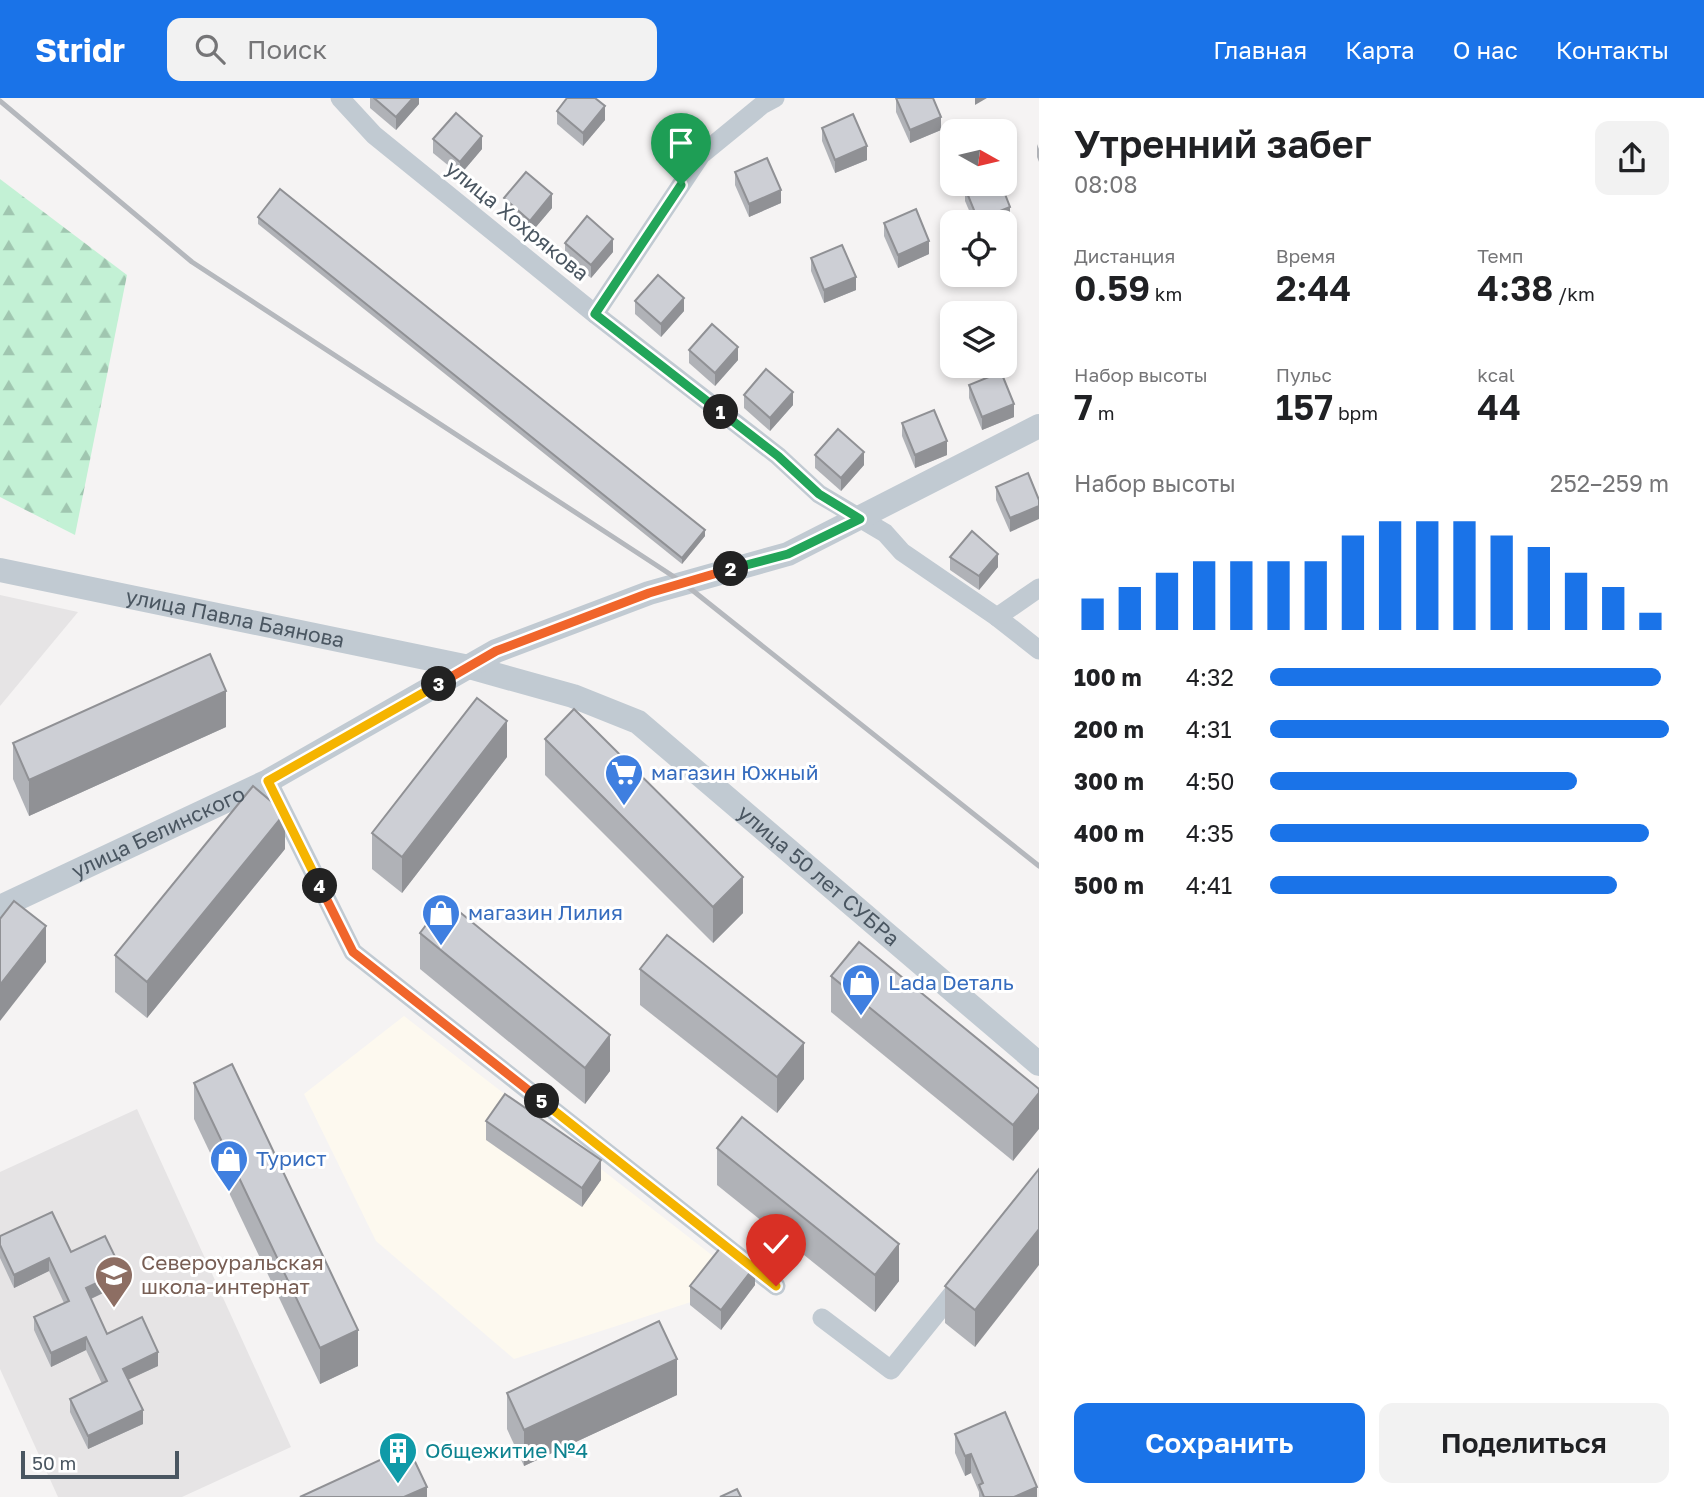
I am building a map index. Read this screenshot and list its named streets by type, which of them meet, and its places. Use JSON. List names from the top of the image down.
{
  "streets": {
    "street": [
      "улица Хохрякова",
      "улица Павла Баянова",
      "улица Белинского",
      "улица 50 лет СУБРа"
    ]
  },
  "crossings": [
    ["улица Хохрякова", "улица Белинского"],
    ["улица Павла Баянова", "улица Белинского"],
    ["улица Павла Баянова", "улица 50 лет СУБРа"],
    ["улица Белинского", "улица 50 лет СУБРа"]
  ],
  "places": {
    "supermarket": ["магазин Южный"],
    "shop": ["магазин Лилия", "Lada Dеталь", "Турист"],
    "school or university": ["Североуральская школа-интернат"],
    "building": ["Общежитие №4"]
  },
  "scale_bar": "50 m",
  "north": "right",
  "page": {
    "header": "Stridr",
    "search": "Поиск",
    "nav": [
      "Главная",
      "Карта",
      "О нас",
      "Контакты"
    ],
    "heading": ["Утренний забег", "08:08"],
    "stats": [
      ["Дистанция", "0.59 km"],
      ["Время", "2:44"],
      ["Темп", "4:38 /km"],
      ["Набор высоты", "7 m"],
      ["Пульс", "157 bpm"],
      ["kcal", "44"]
    ],
    "pins": [
      "1",
      "2",
      "3",
      "4",
      "5"
    ],
    "chart": ["Набор высоты", "252–259 m"],
    "list": [
      {
        "name": "100 m",
        "note": "4:32"
      },
      {
        "name": "200 m",
        "note": "4:31"
      },
      {
        "name": "300 m",
        "note": "4:50"
      },
      {
        "name": "400 m",
        "note": "4:35"
      },
      {
        "name": "500 m",
        "note": "4:41"
      }
    ],
    "buttons": ["Сохранить", "Поделиться"],
    "scale": "50 m"
  }
}
